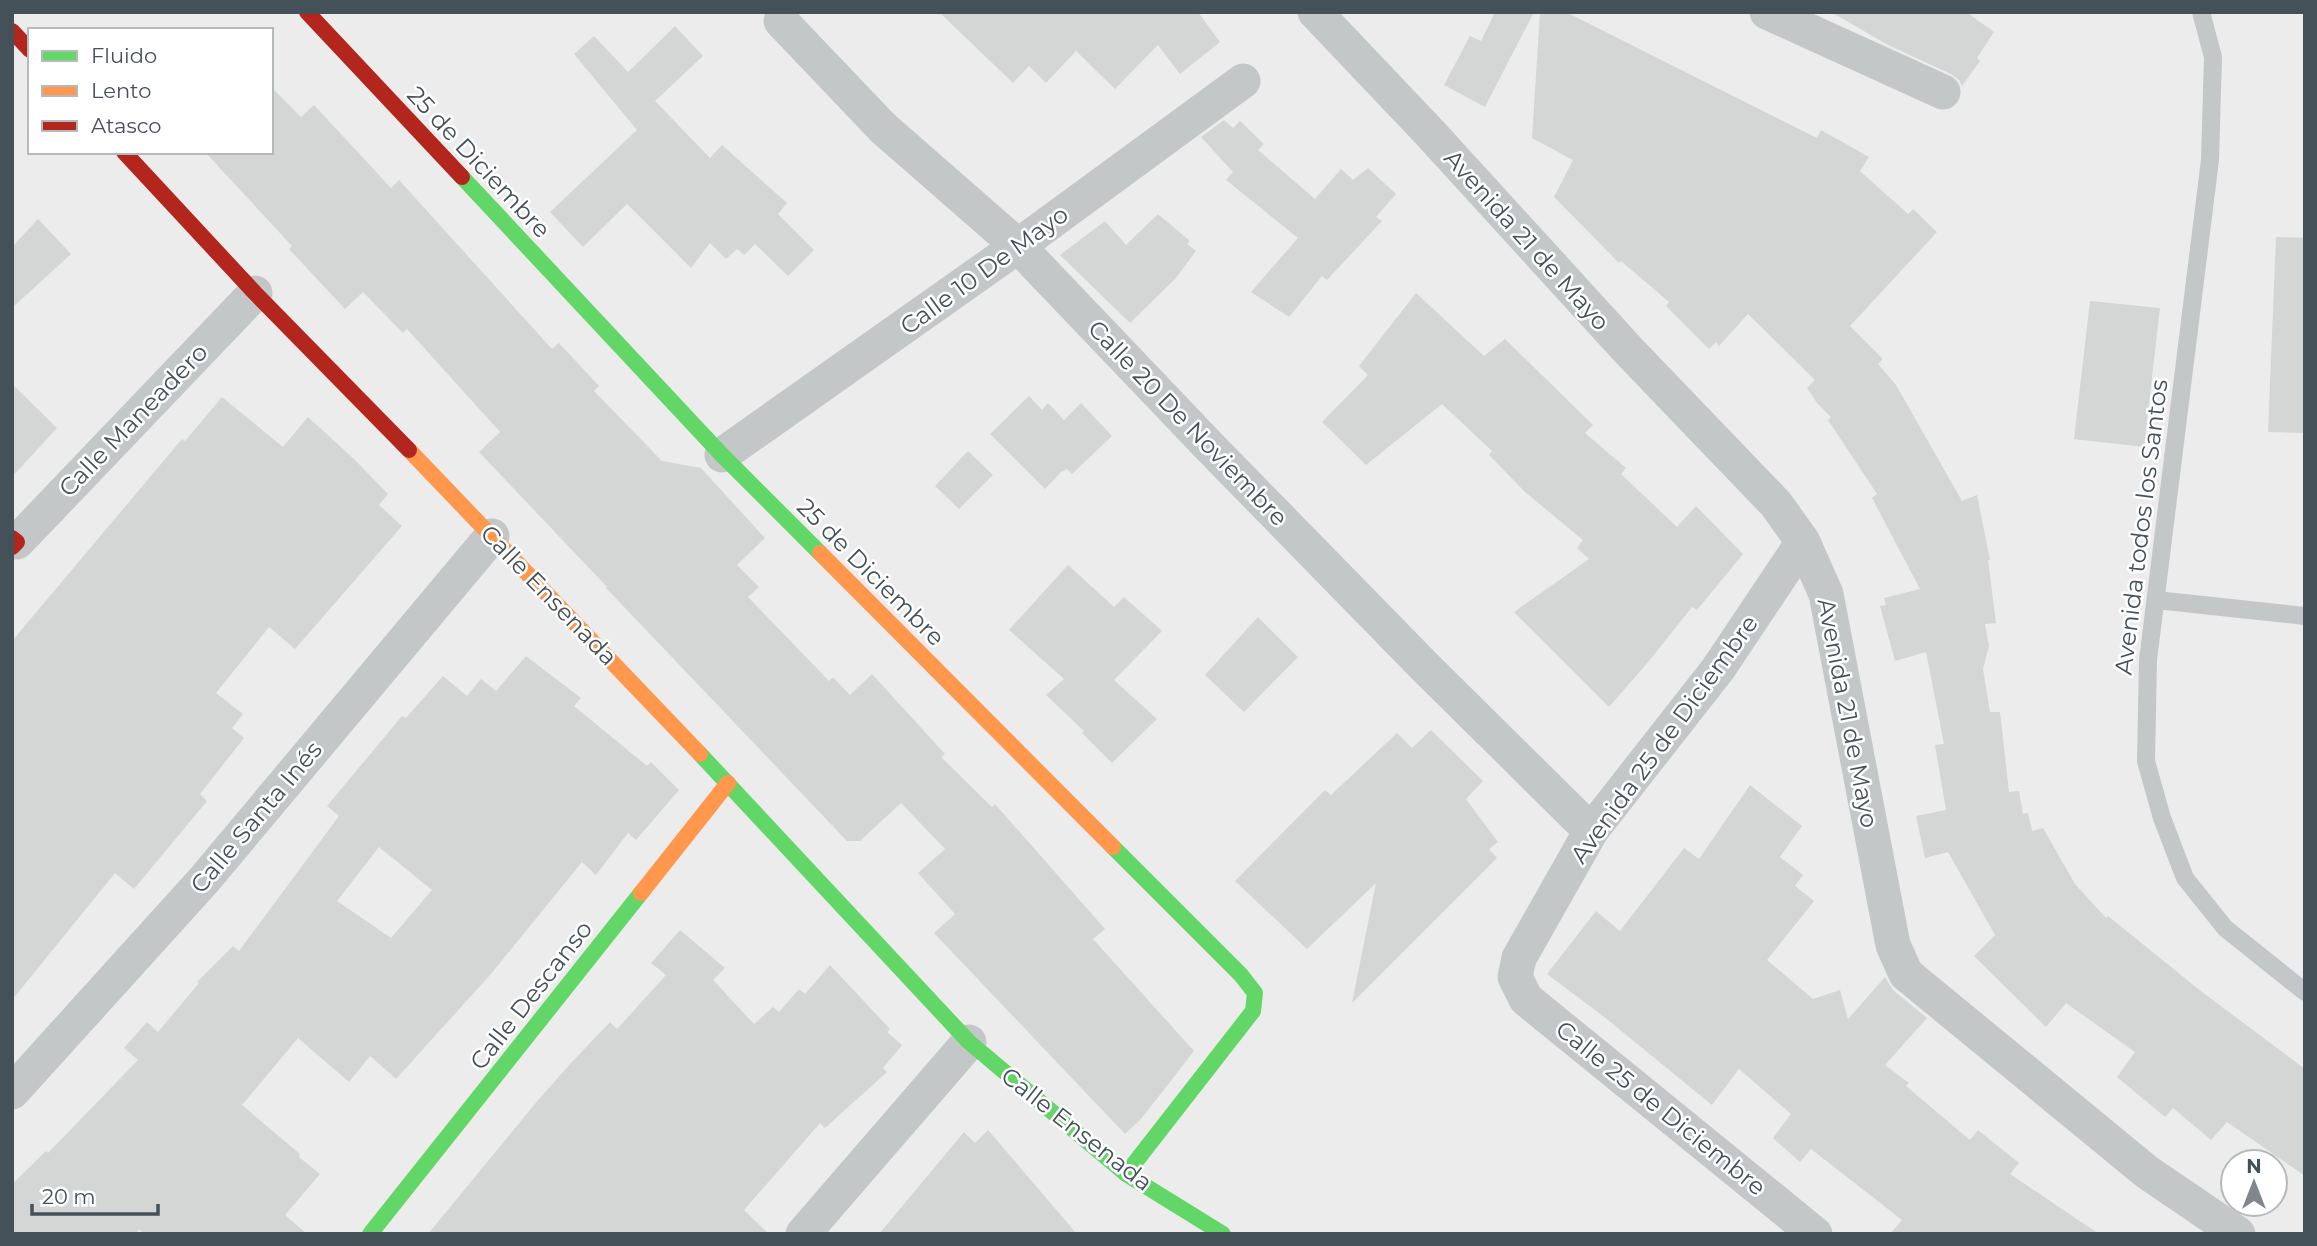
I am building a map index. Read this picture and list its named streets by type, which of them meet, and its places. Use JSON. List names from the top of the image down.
{
  "streets": {
    "street": [
      "25 de Diciembre",
      "Avenida 21 de Mayo",
      "Calle 10 De Mayo",
      "Calle Maneadero",
      "Calle 20 De Noviembre",
      "Calle Ensenada",
      "Avenida 25 de Diciembre",
      "Calle Santa Inés",
      "Calle Descanso",
      "Calle 25 de Diciembre"
    ],
    "lane": ["Avenida todos los Santos"]
  },
  "crossings": [
    ["25 de Diciembre", "Calle 10 De Mayo"],
    ["25 de Diciembre", "Calle Ensenada"],
    ["Avenida 21 de Mayo", "Avenida 25 de Diciembre"],
    ["Calle 10 De Mayo", "Calle 20 De Noviembre"],
    ["Calle Maneadero", "Calle Ensenada"],
    ["Calle 20 De Noviembre", "Avenida 25 de Diciembre"],
    ["Calle Ensenada", "Calle Santa Inés"],
    ["Calle Ensenada", "Calle Descanso"],
    ["Avenida 25 de Diciembre", "Calle 25 de Diciembre"]
  ],
  "legend": ["Fluido", "Lento", "Atasco"],
  "scale_bar": "20 m",
  "north": "top"
}
